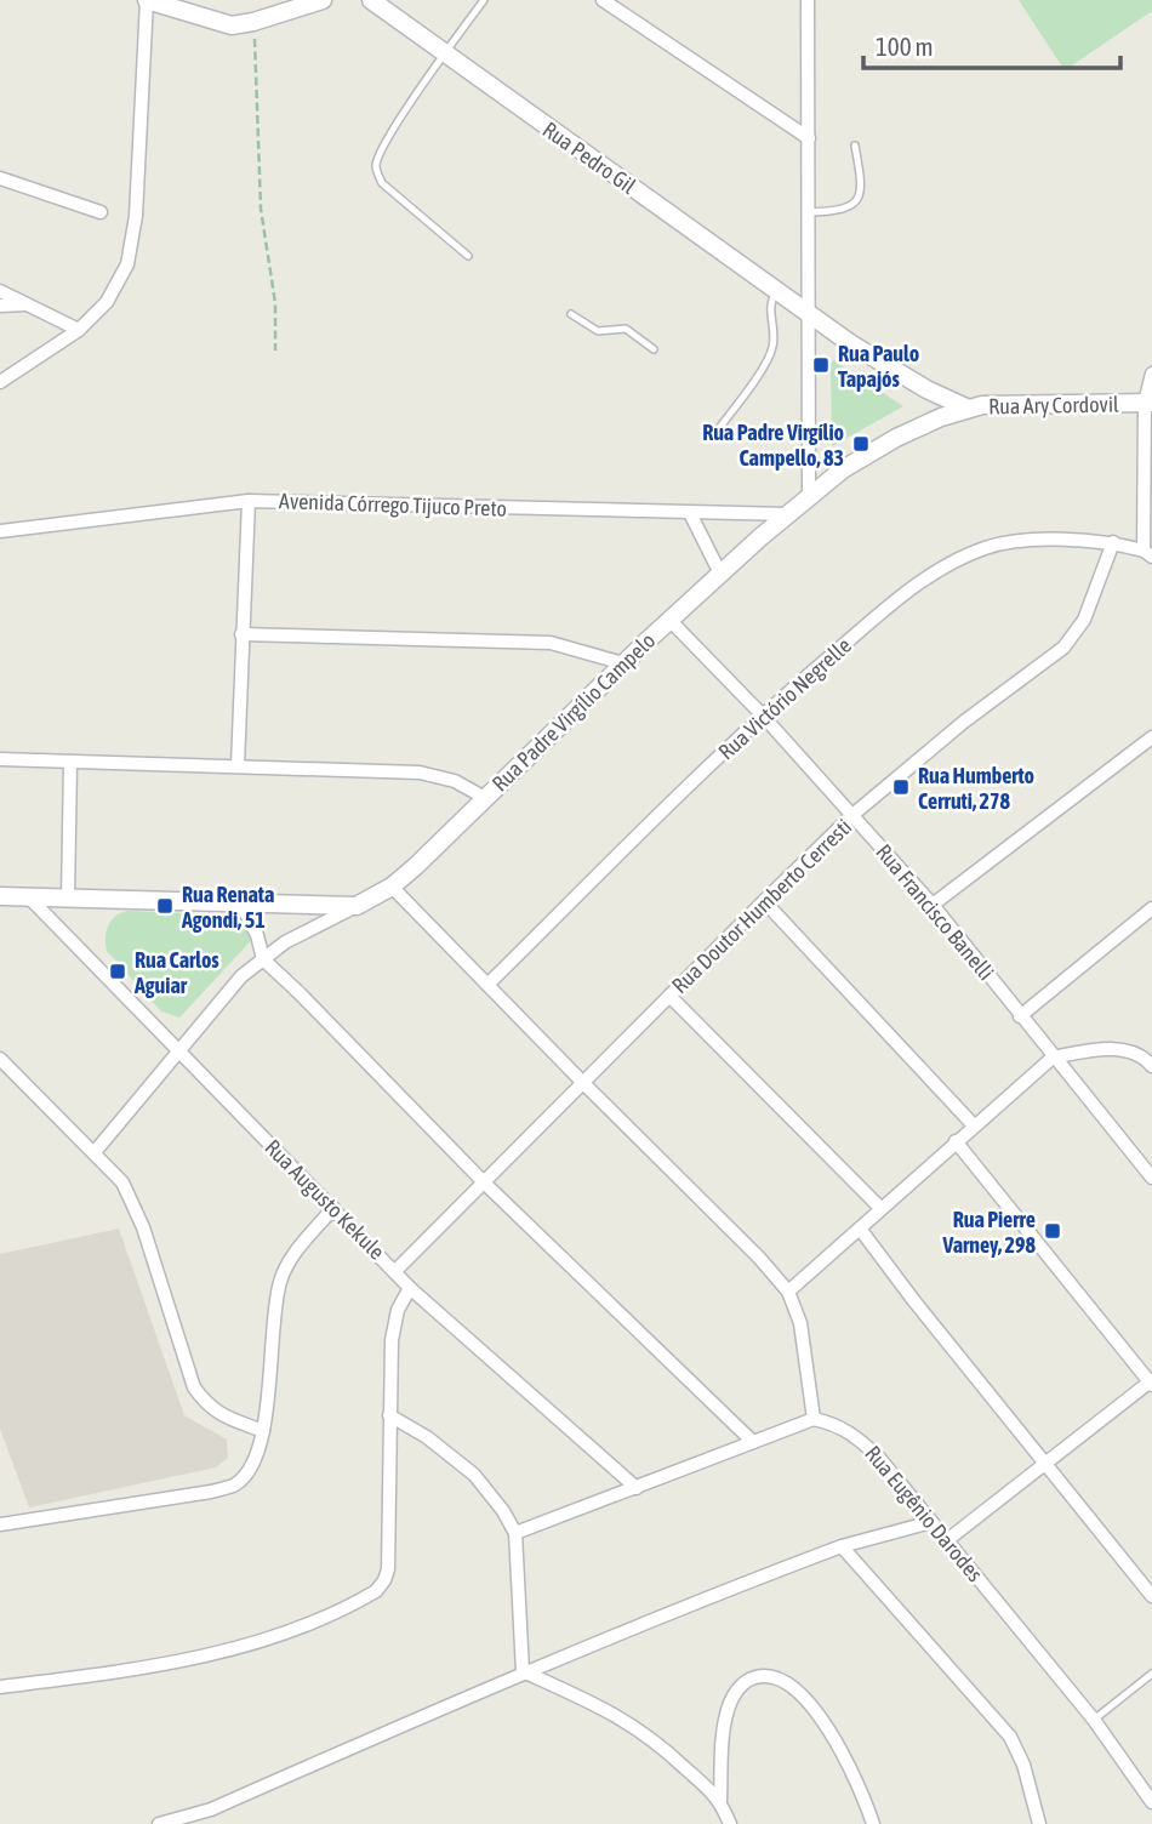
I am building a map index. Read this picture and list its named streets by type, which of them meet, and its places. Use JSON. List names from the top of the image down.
{
  "streets": {
    "street": [
      "Rua Pedro Gil",
      "Rua Ary Cordovil",
      "Avenida Córrego Tijuco Preto",
      "Rua Victório Negrelle",
      "Rua Padre Virgílio Campelo",
      "Rua Doutor Humberto Cerresti",
      "Rua Francisco Banelli",
      "Rua Augusto Kekule",
      "Rua Eugênio Darodes"
    ]
  },
  "crossings": [
    ["Rua Pedro Gil", "Rua Ary Cordovil"],
    ["Rua Ary Cordovil", "Avenida Córrego Tijuco Preto"],
    ["Rua Ary Cordovil", "Rua Padre Virgílio Campelo"],
    ["Avenida Córrego Tijuco Preto", "Rua Padre Virgílio Campelo"],
    ["Rua Victório Negrelle", "Rua Doutor Humberto Cerresti"],
    ["Rua Victório Negrelle", "Rua Francisco Banelli"],
    ["Rua Padre Virgílio Campelo", "Rua Francisco Banelli"],
    ["Rua Doutor Humberto Cerresti", "Rua Francisco Banelli"],
    ["Rua Doutor Humberto Cerresti", "Rua Augusto Kekule"]
  ],
  "places": {
    "transit": [
      "Rua Paulo Tapajós",
      "Rua Padre Virgílio Campello, 83",
      "Rua Humberto Cerruti, 278",
      "Rua Renata Agondi, 51",
      "Rua Carlos Aguiar",
      "Rua Pierre Varney, 298"
    ]
  },
  "scale_bar": "100 m"
}
